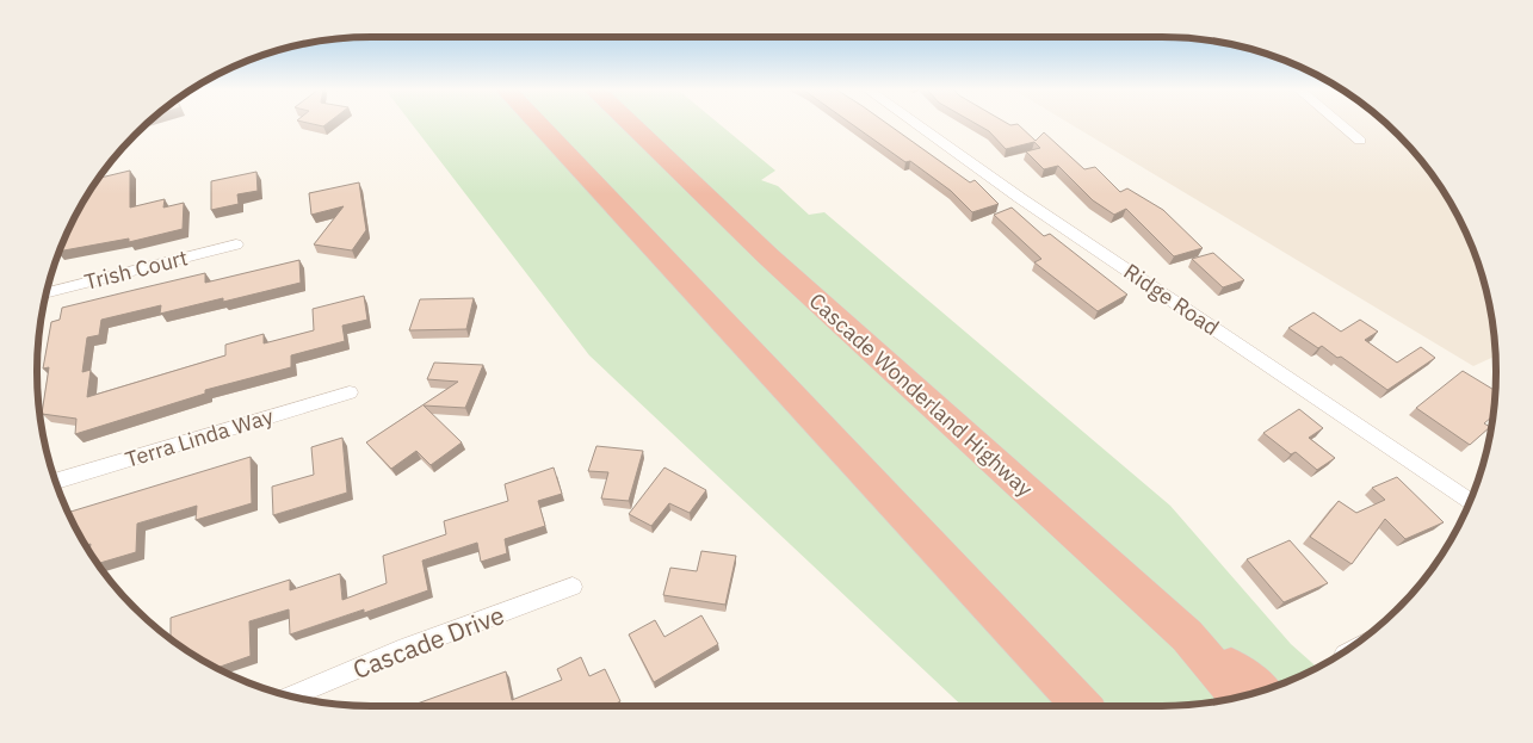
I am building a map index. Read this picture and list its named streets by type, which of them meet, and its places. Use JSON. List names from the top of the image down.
{
  "streets": {
    "highway": ["Cascade Wonderland Highway"],
    "street": [
      "Trish Court",
      "Ridge Road",
      "Terra Linda Way",
      "Cascade Drive"
    ]
  }
}
